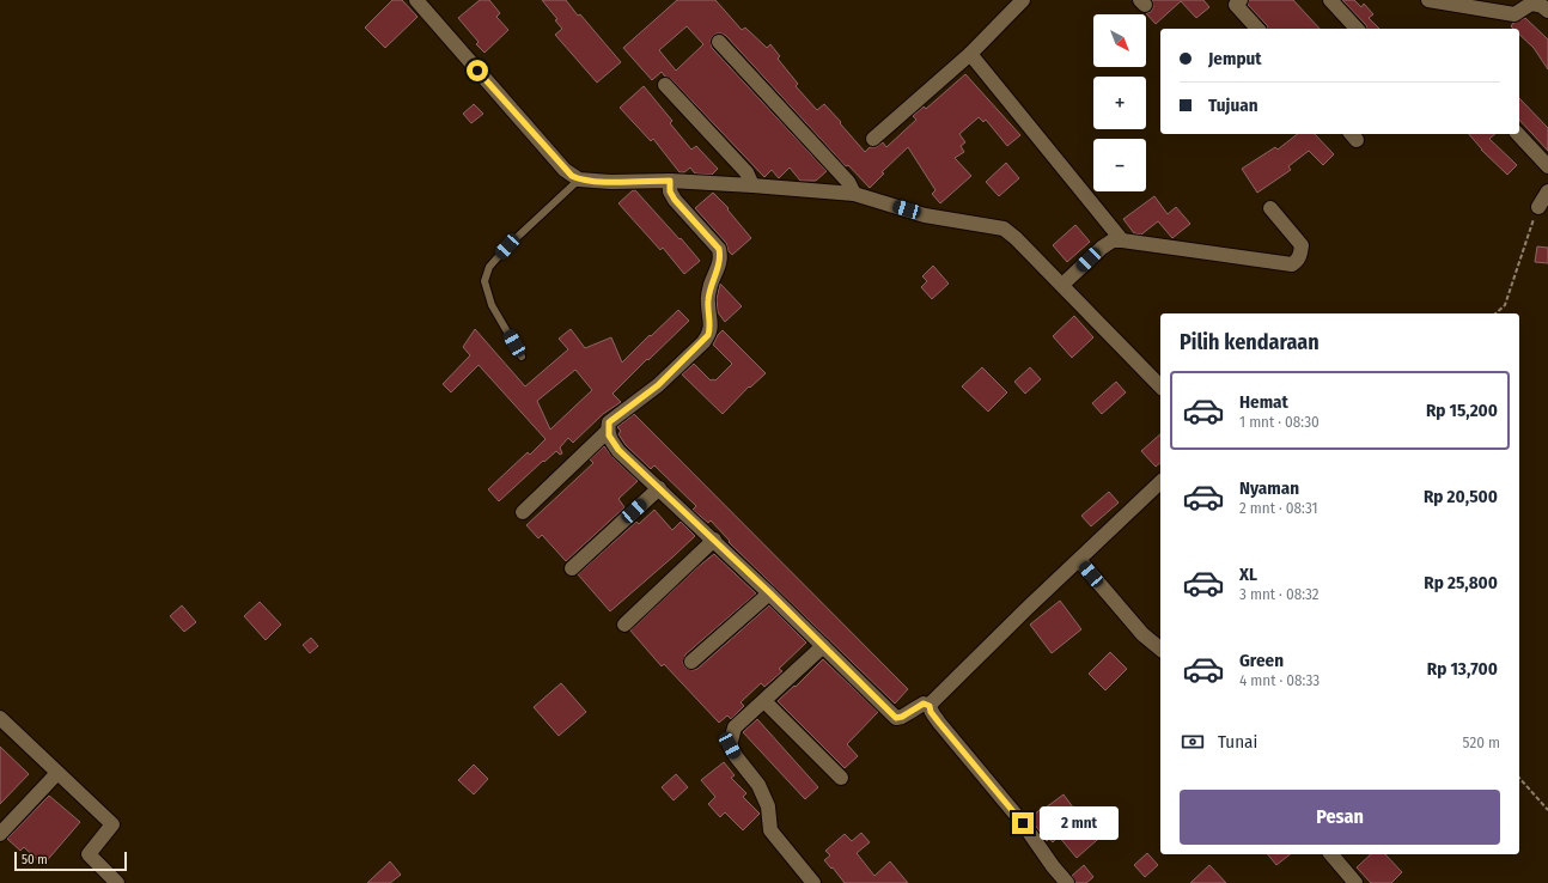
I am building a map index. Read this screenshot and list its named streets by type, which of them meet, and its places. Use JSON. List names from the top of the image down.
{
  "scale_bar": "50 m",
  "north": "bottom right",
  "page": {
    "map_buttons": ["+", "−"],
    "banner": ["Jemput", "Tujuan"],
    "heading": "Pilih kendaraan",
    "list": [
      {
        "name": "Hemat",
        "note": "1 mnt · 08:30",
        "value": "Rp 15,200"
      },
      {
        "name": "Nyaman",
        "note": "2 mnt · 08:31",
        "value": "Rp 20,500"
      },
      {
        "name": "XL",
        "note": "3 mnt · 08:32",
        "value": "Rp 25,800"
      },
      {
        "name": "Green",
        "note": "4 mnt · 08:33",
        "value": "Rp 13,700"
      }
    ],
    "pay": ["Tunai", "520 m"],
    "buttons": "Pesan",
    "bubble": "2 mnt",
    "scale": "50 m"
  }
}
